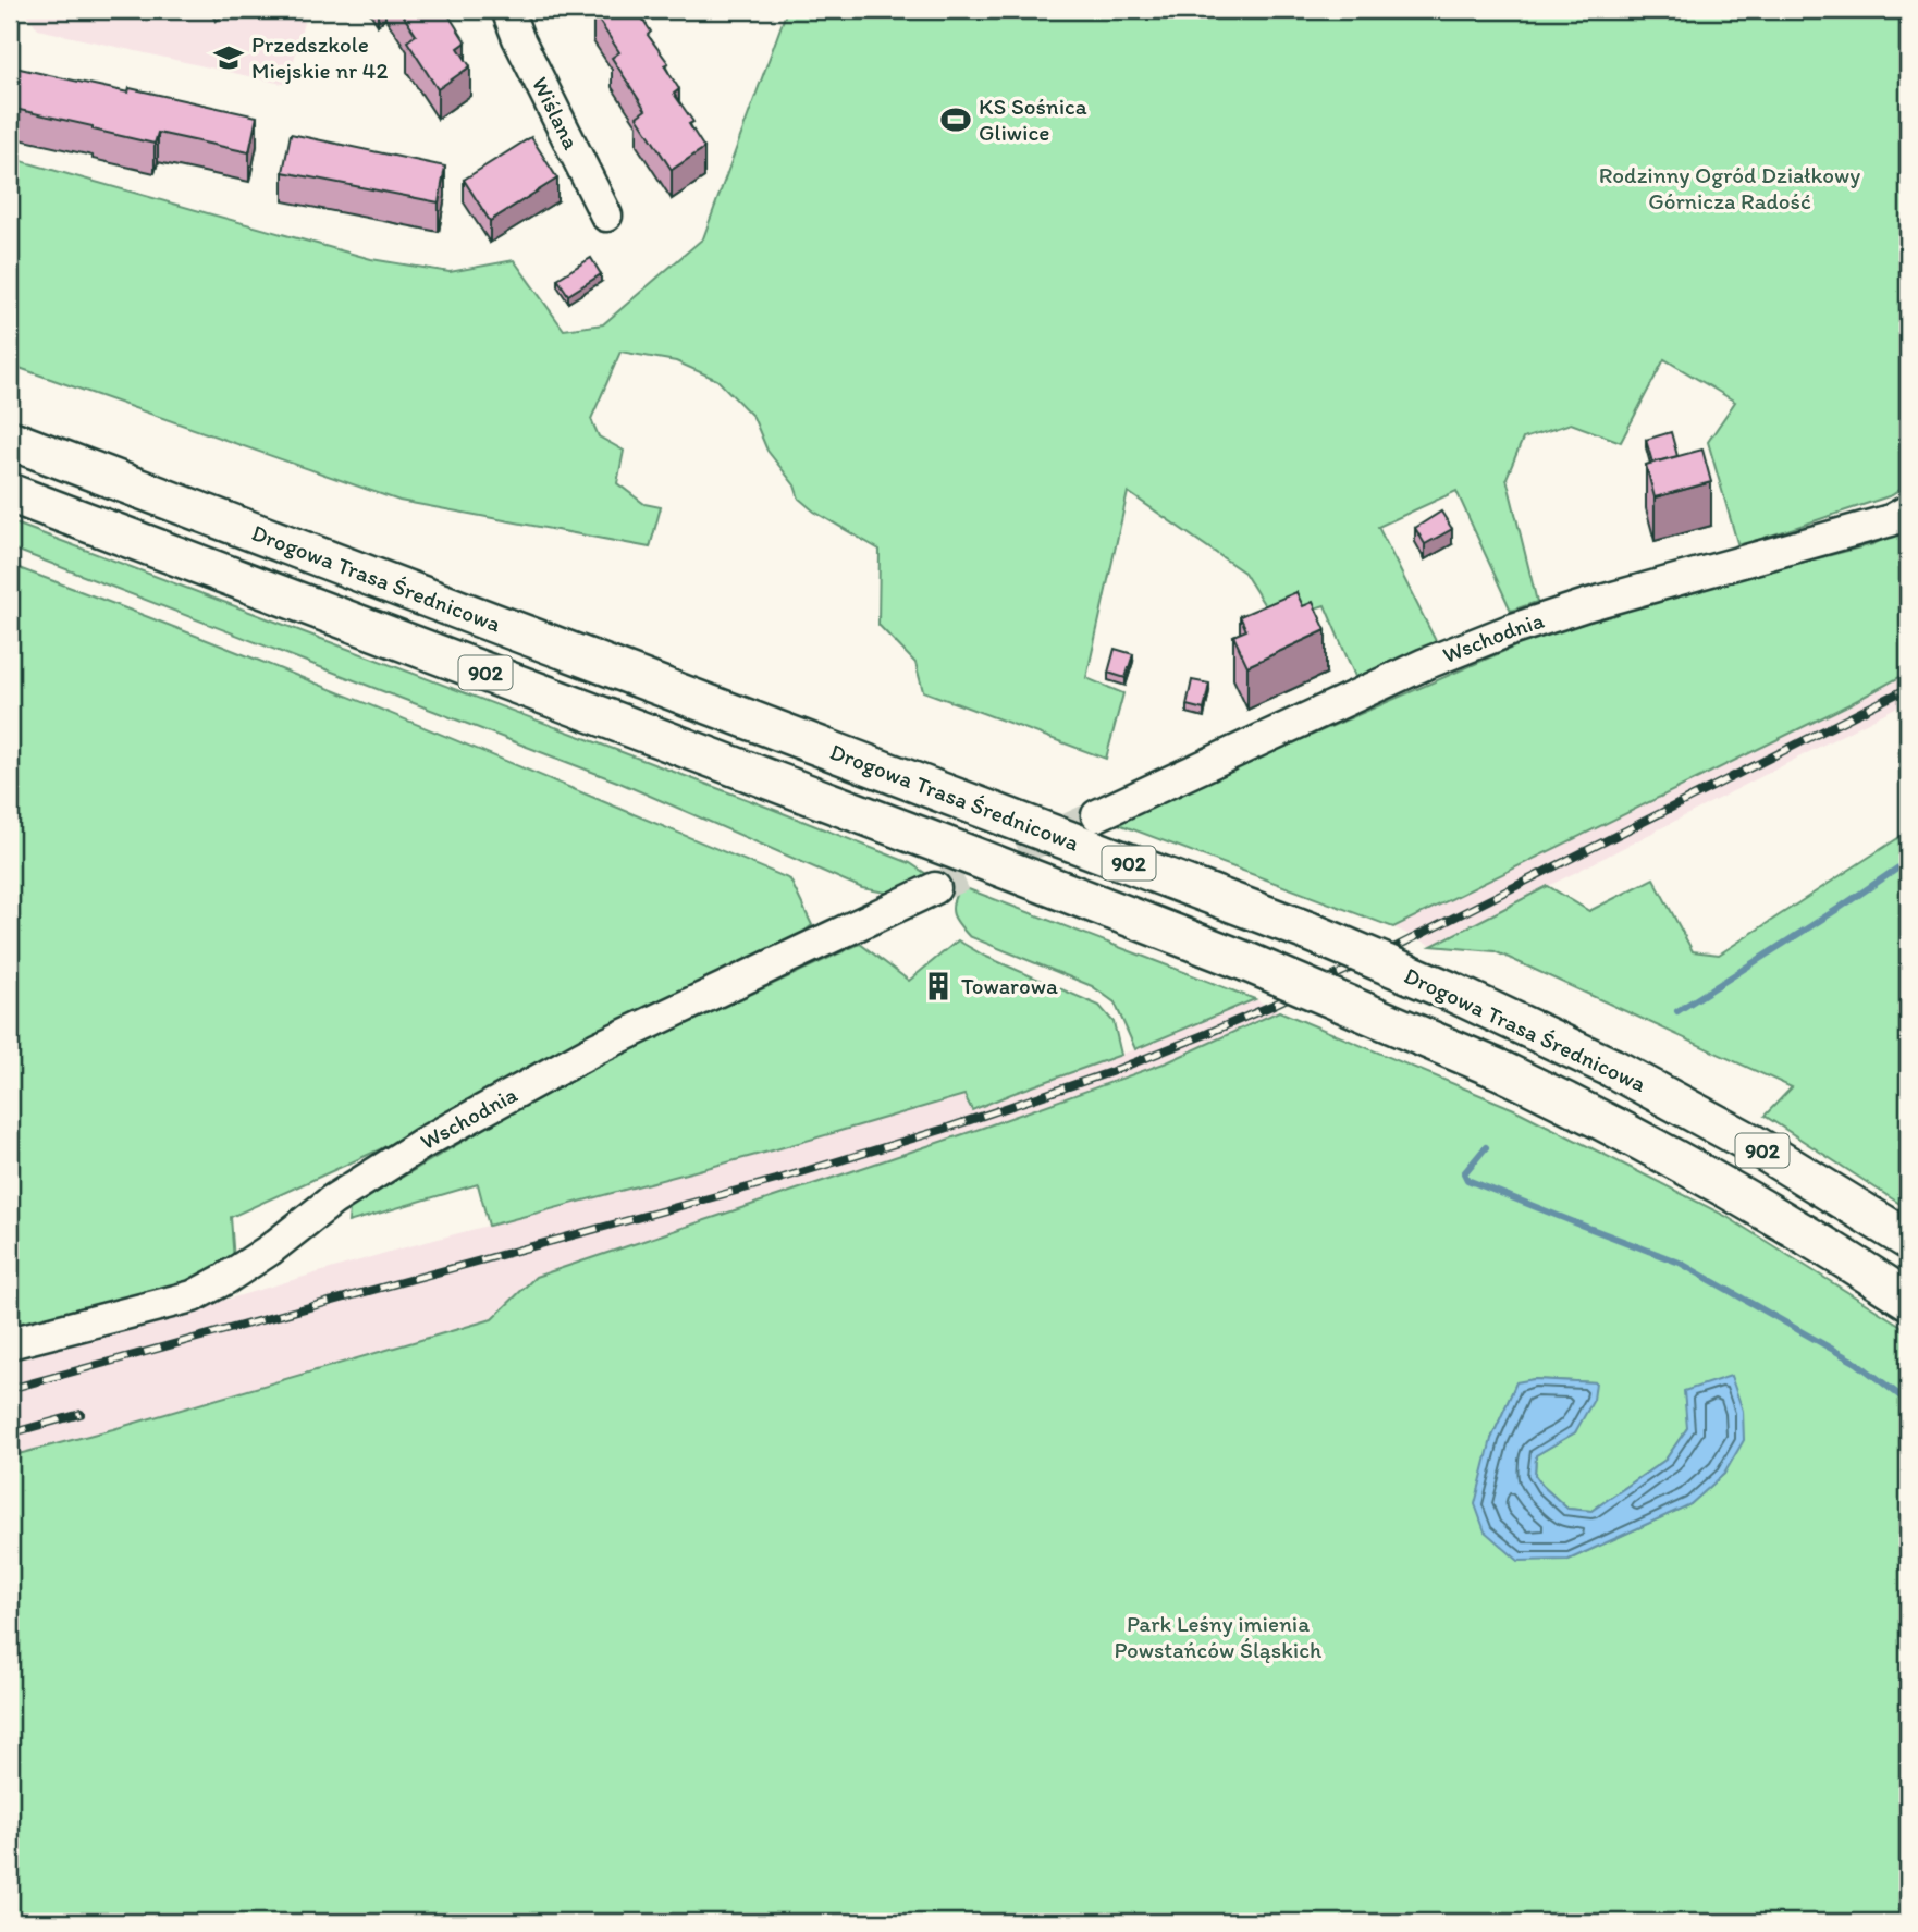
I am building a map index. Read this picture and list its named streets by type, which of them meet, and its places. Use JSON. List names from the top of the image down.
{
  "streets": {
    "main road": ["Drogowa Trasa Średnicowa", "902"],
    "street": ["Wiślana", "Wschodnia"]
  },
  "parks": ["Rodzinny Ogród Działkowy Górnicza Radość", "Park Leśny imienia Powstańców Śląskich"],
  "places": {
    "school or university": ["Przedszkole Miejskie nr 42"],
    "sports": ["KS Sośnica Gliwice"],
    "building": ["Towarowa"]
  }
}
